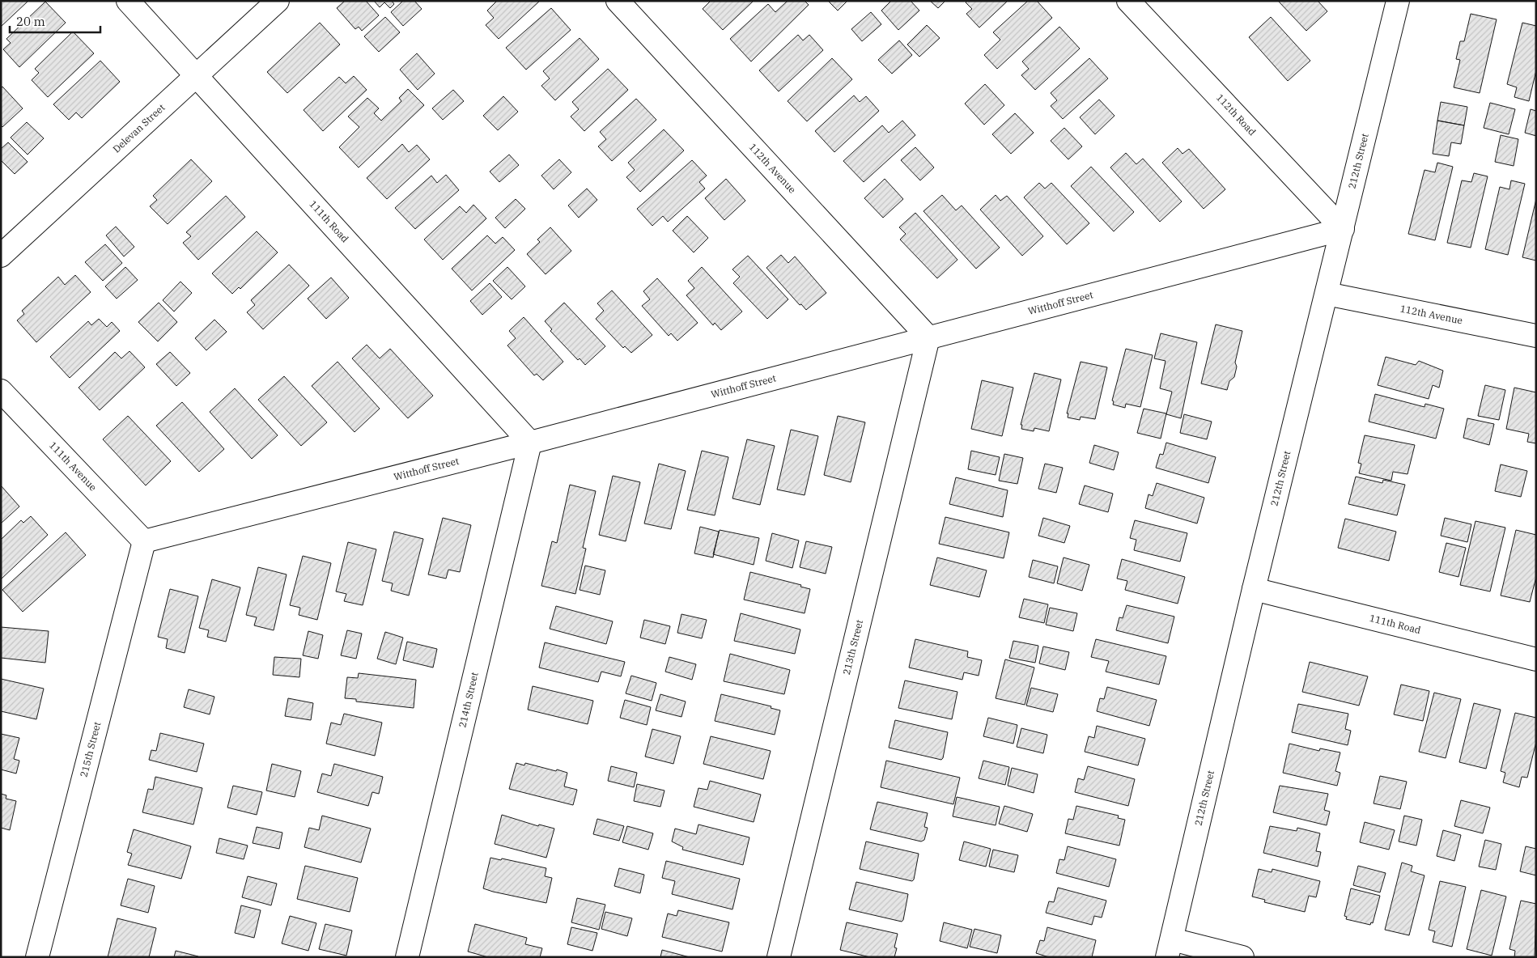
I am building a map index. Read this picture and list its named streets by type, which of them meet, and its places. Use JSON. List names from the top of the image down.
{
  "streets": {
    "street": [
      "112th Road",
      "Delevan Street",
      "212th Street",
      "112th Avenue",
      "111th Road",
      "Witthoff Street",
      "111th Avenue",
      "213th Street",
      "214th Street",
      "215th Street"
    ]
  },
  "crossings": [
    ["112th Road", "212th Street"],
    ["112th Road", "Witthoff Street"],
    ["Delevan Street", "111th Road"],
    ["212th Street", "112th Avenue"],
    ["212th Street", "111th Road"],
    ["212th Street", "Witthoff Street"],
    ["112th Avenue", "Witthoff Street"],
    ["112th Avenue", "213th Street"],
    ["111th Road", "Witthoff Street"],
    ["111th Road", "214th Street"],
    ["Witthoff Street", "111th Avenue"],
    ["Witthoff Street", "213th Street"],
    ["Witthoff Street", "214th Street"],
    ["Witthoff Street", "215th Street"],
    ["111th Avenue", "215th Street"]
  ],
  "scale_bar": "20 m"
}
